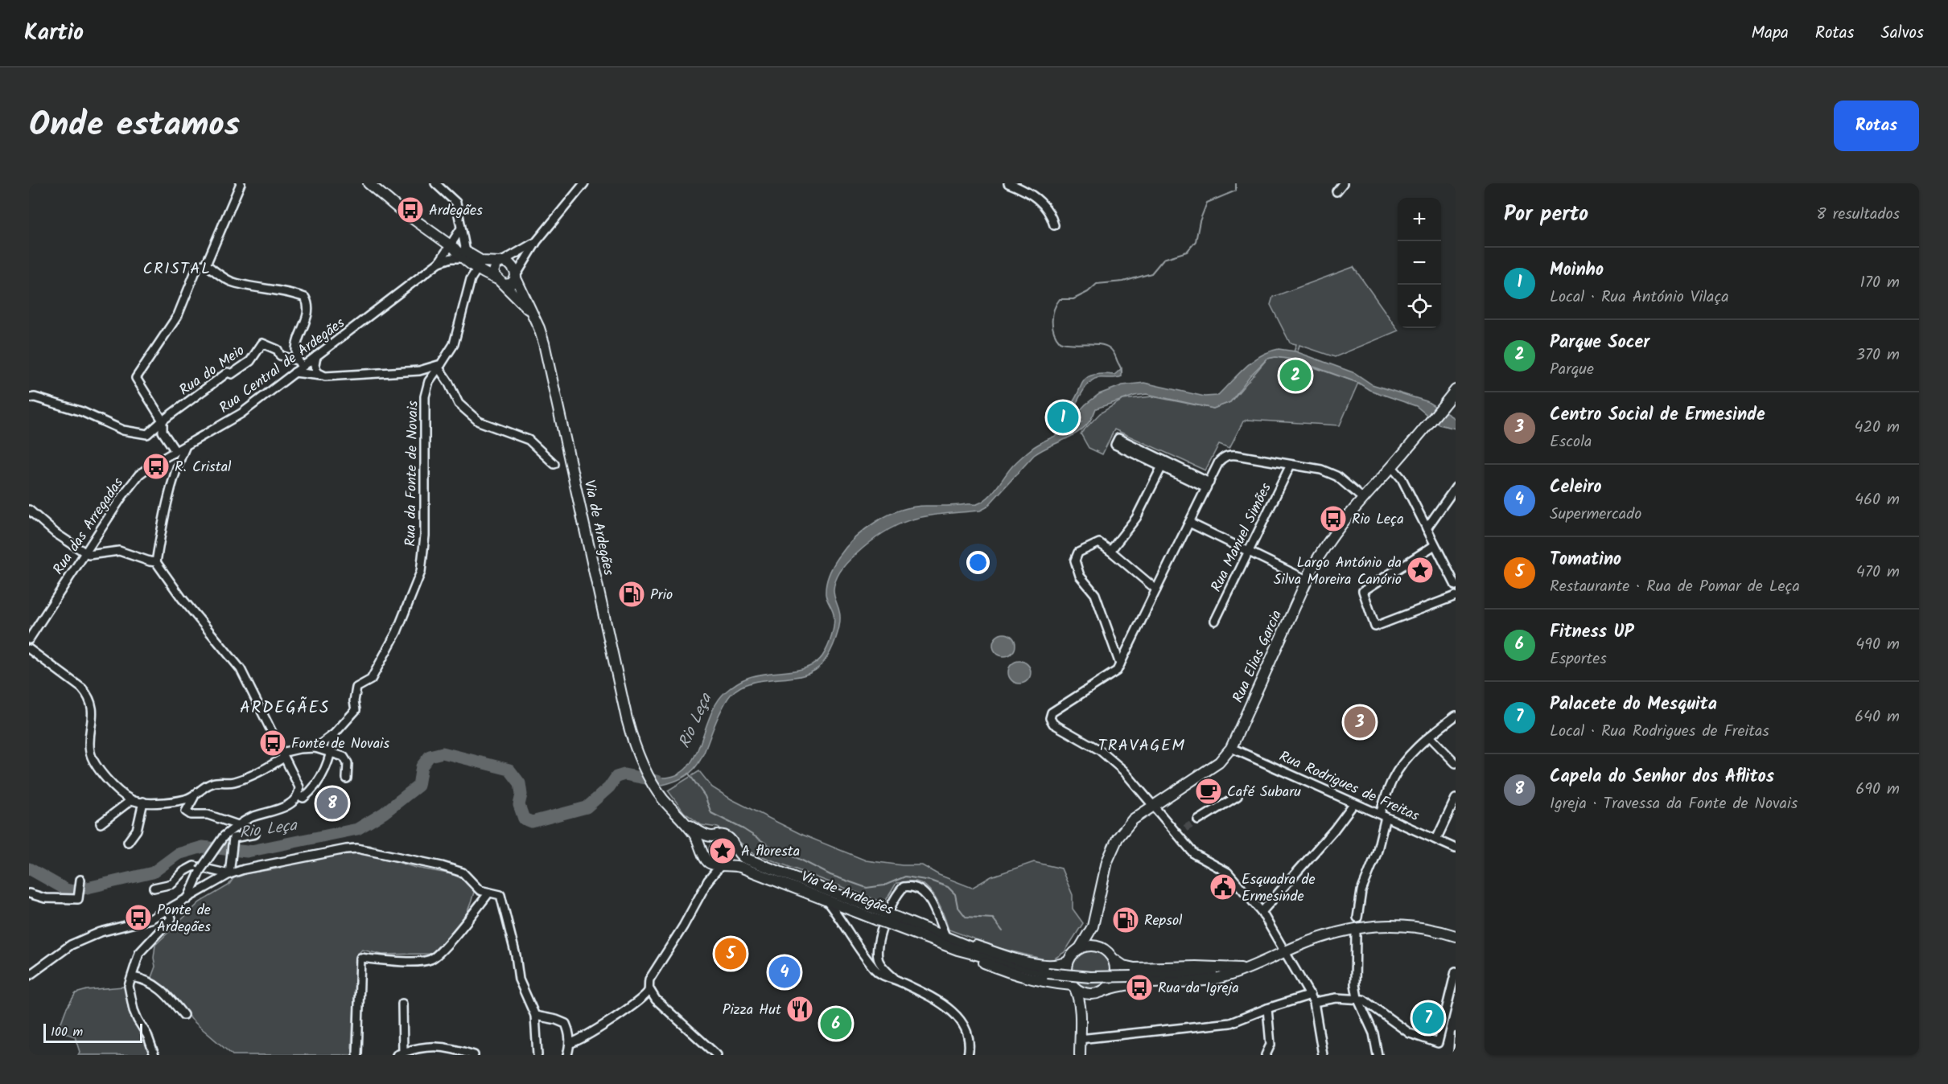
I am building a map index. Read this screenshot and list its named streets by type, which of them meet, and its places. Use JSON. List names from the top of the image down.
{
  "streets": {
    "main road": ["Via de Ardegães", "Rua Elias Garcia"],
    "street": [
      "Rua Central de Ardegães",
      "Rua do Meio",
      "Rua da Fonte de Novais",
      "Rua das Arregadas",
      "Rua Manuel Simões",
      "Rua Rodrigues de Freitas"
    ]
  },
  "crossings": [
    ["Rua Central de Ardegães", "Rua das Arregadas"],
    ["Rua Central de Ardegães", "Via de Ardegães"],
    ["Via de Ardegães", "Rua Elias Garcia"],
    ["Rua Elias Garcia", "Rua Rodrigues de Freitas"]
  ],
  "districts": ["CRISTAL", "ARDEGÃES", "TRAVAGEM"],
  "water": ["Rio Leça"],
  "places": {
    "bus stop": [
      "Ardegães",
      "R. Cristal",
      "Rio Leça",
      "Fonte de Novais",
      "Ponte de Ardegães",
      "Rua da Igreja"
    ],
    "place": ["Largo António da Silva Moreira Canório", "A floresta"],
    "fuel station": ["Prio", "Repsol"],
    "cafe": ["Café Subaru"],
    "public building": ["Esquadra de Ermesinde"],
    "restaurant": ["Pizza Hut"]
  },
  "scale_bar": "100 m",
  "page": {
    "header": "Kartio",
    "nav": ["Mapa", "Rotas", "Salvos"],
    "title": "Onde estamos",
    "buttons": "Rotas",
    "heading": ["Por perto", "8 resultados"],
    "map_buttons": ["+", "−"],
    "list": [
      {
        "mark": "1",
        "name": "Moinho",
        "note": "Local · Rua António Vilaça",
        "value": "170 m"
      },
      {
        "mark": "2",
        "name": "Parque Socer",
        "note": "Parque",
        "value": "370 m"
      },
      {
        "mark": "3",
        "name": "Centro Social de Ermesinde",
        "note": "Escola",
        "value": "420 m"
      },
      {
        "mark": "4",
        "name": "Celeiro",
        "note": "Supermercado",
        "value": "460 m"
      },
      {
        "mark": "5",
        "name": "Tomatino",
        "note": "Restaurante · Rua de Pomar de Leça",
        "value": "470 m"
      },
      {
        "mark": "6",
        "name": "Fitness UP",
        "note": "Esportes",
        "value": "490 m"
      },
      {
        "mark": "7",
        "name": "Palacete do Mesquita",
        "note": "Local · Rua Rodrigues de Freitas",
        "value": "640 m"
      },
      {
        "mark": "8",
        "name": "Capela do Senhor dos Aflitos",
        "note": "Igreja · Travessa da Fonte de Novais",
        "value": "690 m"
      }
    ],
    "pins": [
      "2",
      "1",
      "3",
      "8",
      "5",
      "4",
      "7",
      "6"
    ],
    "scale": "100 m"
  }
}
